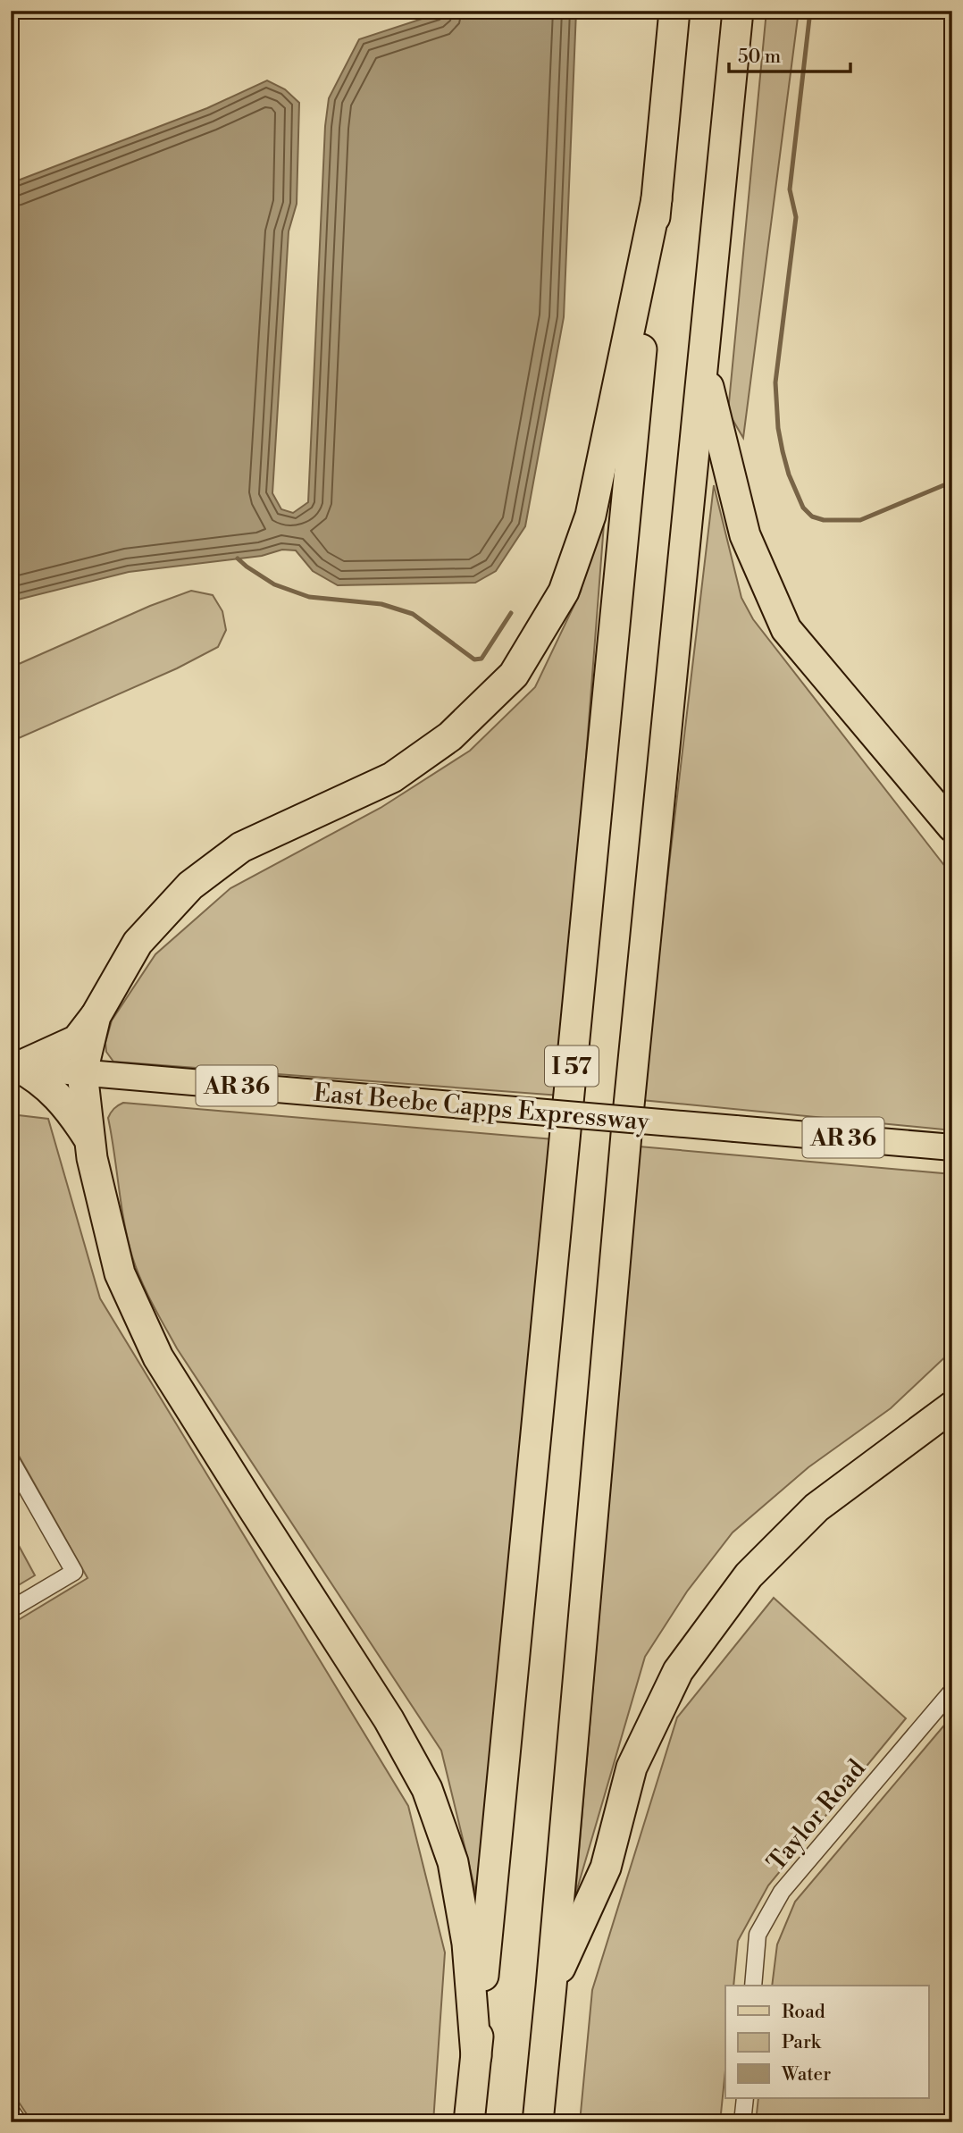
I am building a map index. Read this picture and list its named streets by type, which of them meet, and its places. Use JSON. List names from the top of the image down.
{
  "streets": {
    "highway": ["I 57"],
    "main road": ["AR 36", "East Beebe Capps Expressway"],
    "street": ["Taylor Road"]
  },
  "legend": ["Road", "Park", "Water"],
  "scale_bar": "50 m"
}
